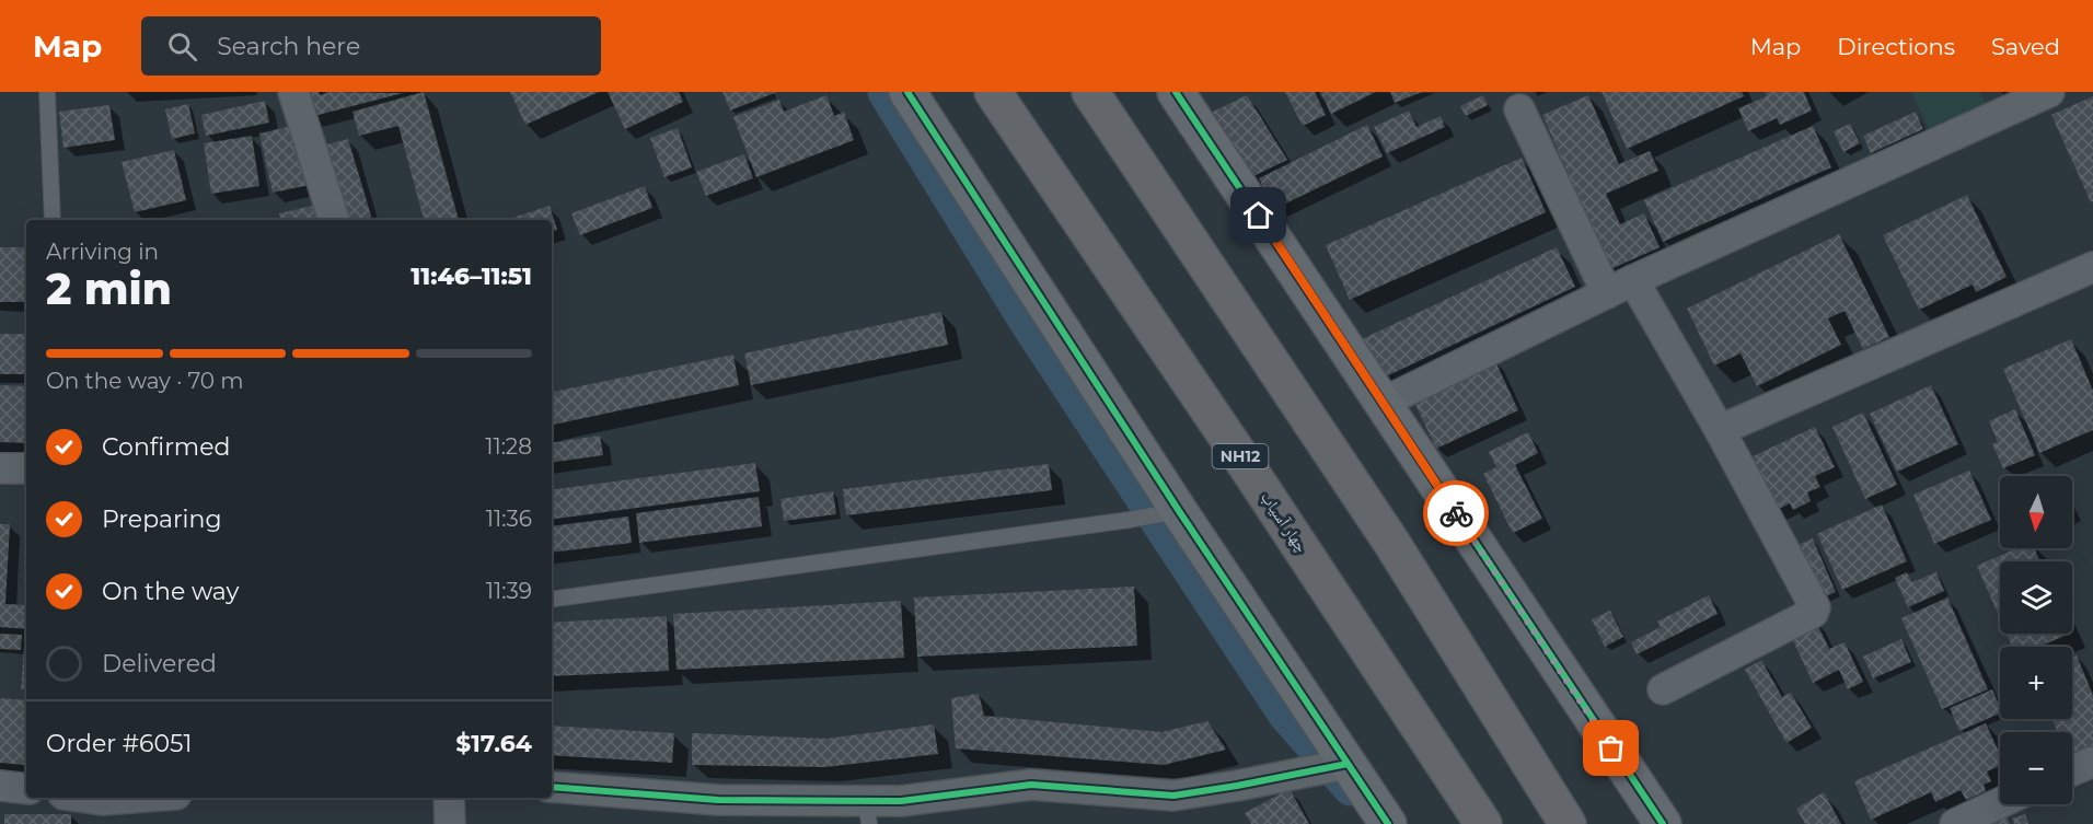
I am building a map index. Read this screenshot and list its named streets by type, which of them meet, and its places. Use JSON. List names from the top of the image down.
{
  "streets": {
    "highway": ["NH12", "چهار آسیاب"]
  },
  "north": "bottom",
  "page": {
    "header": "Map",
    "search": "Search here",
    "nav": ["Map", "Directions", "Saved"],
    "heading": ["2 min", "Arriving in", "11:46–11:51"],
    "panel": ["Order #6051", "$17.64"],
    "bar": "On the way · 70 m",
    "list": [
      ["Confirmed", "11:28"],
      ["Preparing", "11:36"],
      ["On the way", "11:39"],
      "Delivered"
    ],
    "map_buttons": ["+", "−"]
  }
}
